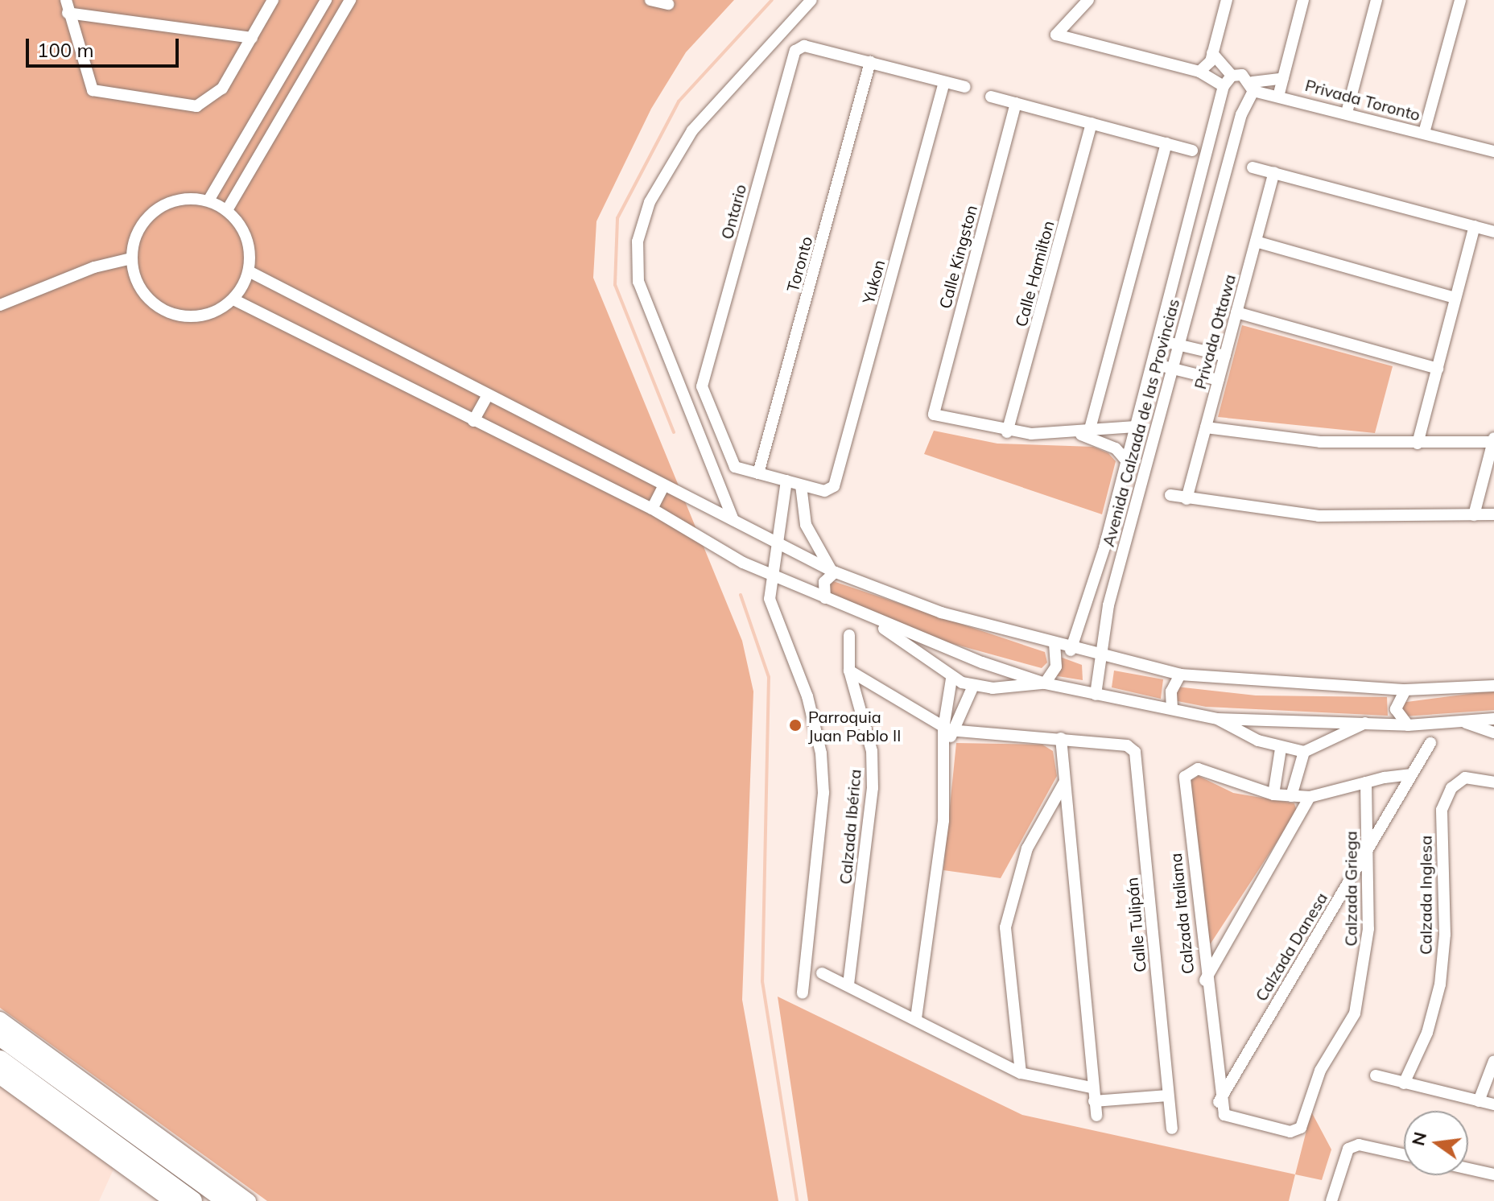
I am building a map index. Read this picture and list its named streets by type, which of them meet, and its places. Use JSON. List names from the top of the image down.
{
  "streets": {
    "street": [
      "Privada Toronto",
      "Ontario",
      "Calle Kingston",
      "Toronto",
      "Calle Hamilton",
      "Yukon",
      "Privada Ottawa",
      "Avenida Calzada de las Provincias",
      "Calzada Ibérica",
      "Calzada Griega",
      "Calzada Inglesa",
      "Calzada Italiana",
      "Calle Tulipán",
      "Calzada Danesa"
    ]
  },
  "crossings": [
    ["Ontario", "Toronto"],
    ["Calle Kingston", "Calle Hamilton"],
    ["Calzada Griega", "Calzada Italiana"],
    ["Calzada Griega", "Calzada Danesa"],
    ["Calzada Italiana", "Calzada Danesa"]
  ],
  "places": ["Parroquia Juan Pablo II"],
  "scale_bar": "100 m",
  "north": "left"
}
